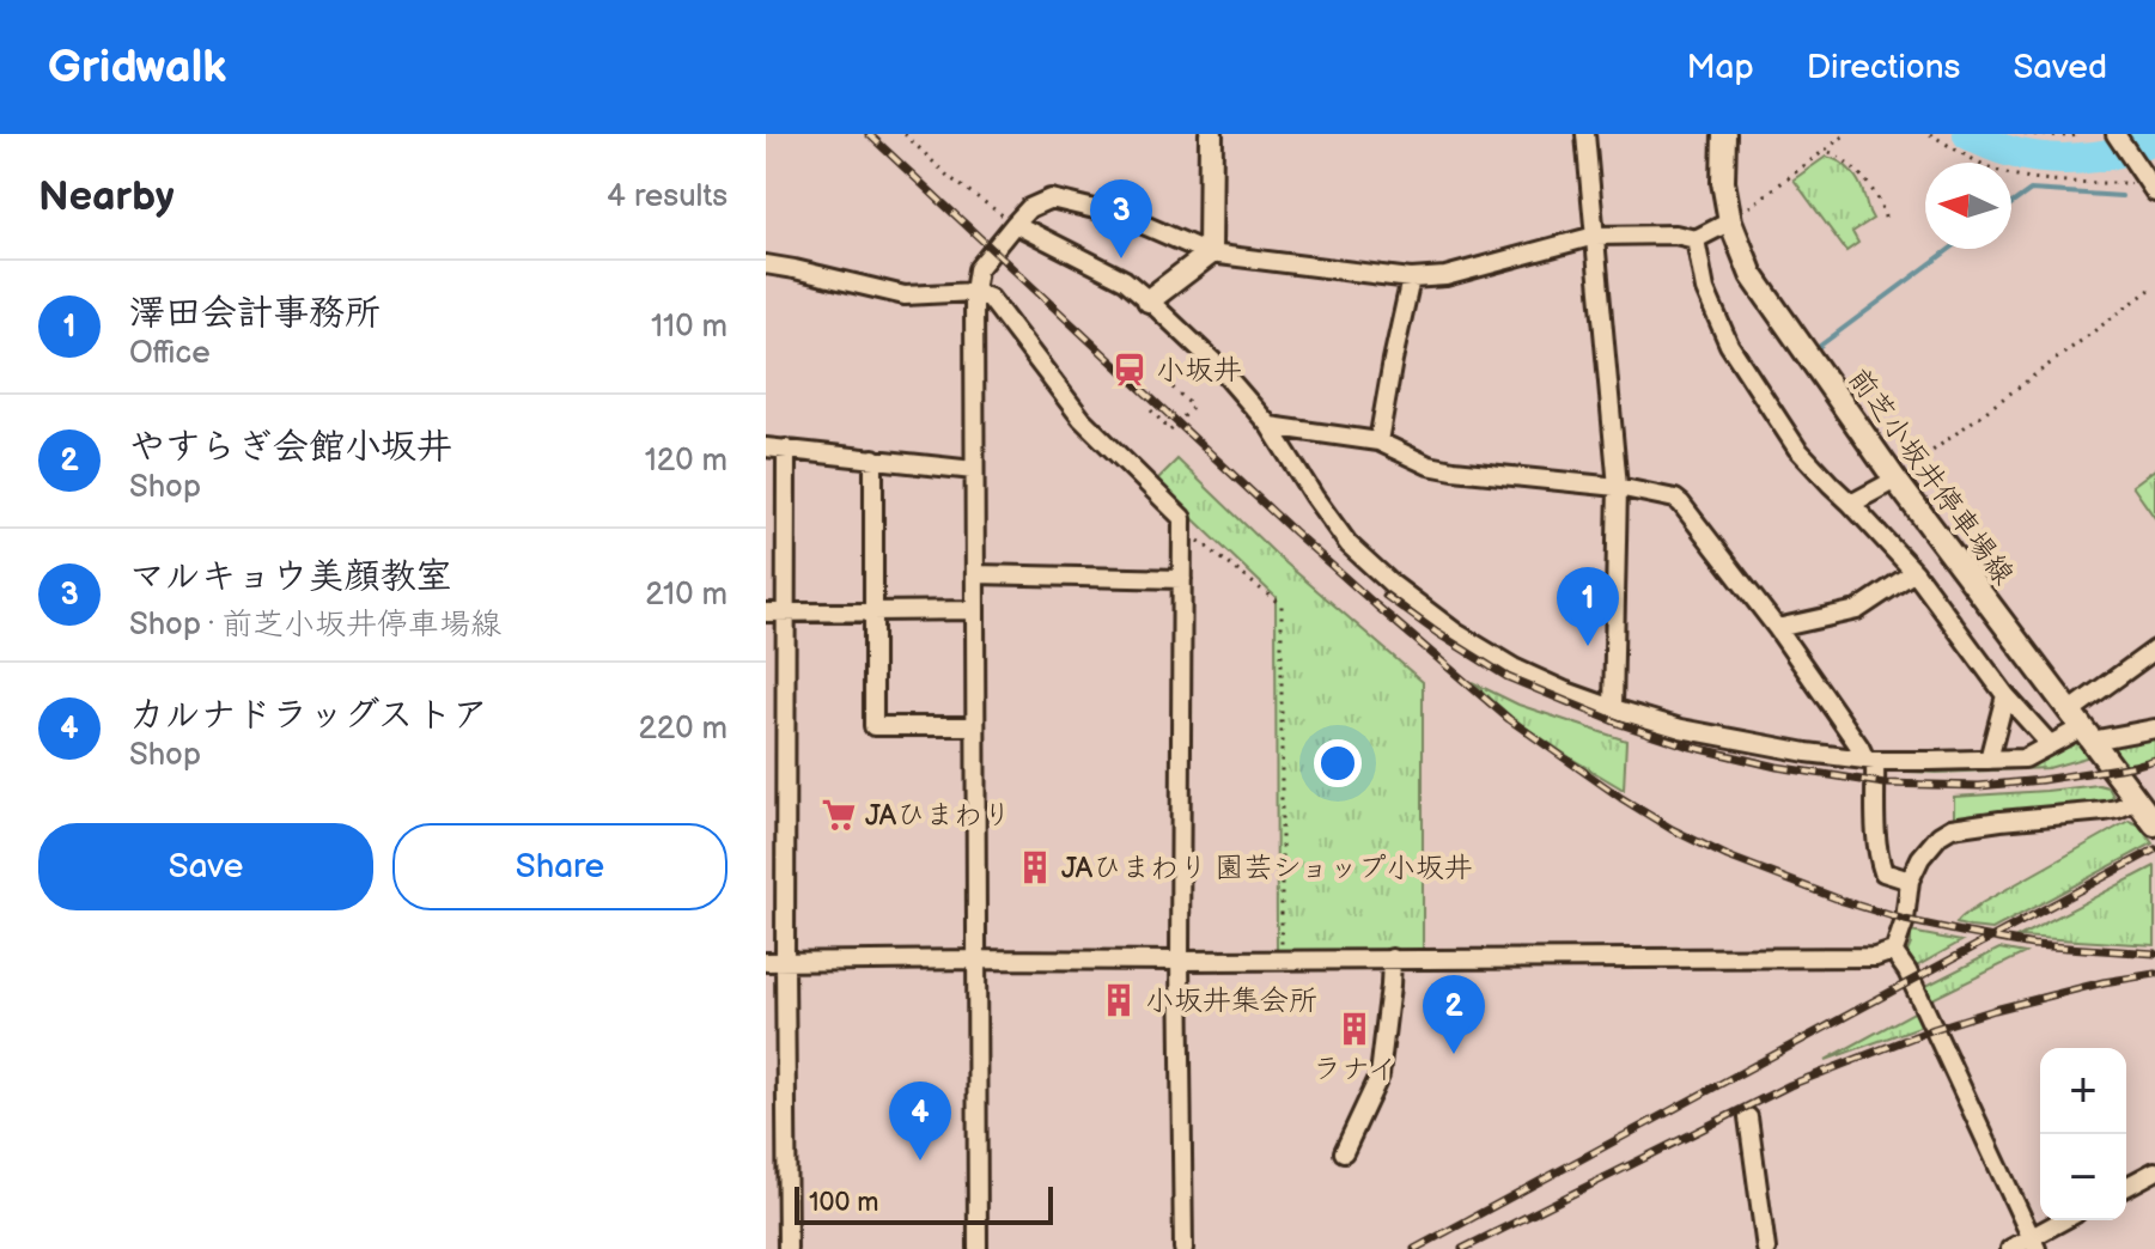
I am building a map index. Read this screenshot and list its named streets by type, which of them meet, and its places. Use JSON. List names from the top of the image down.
{
  "streets": {
    "main road": ["前芝小坂井停車場線"]
  },
  "places": {
    "station": ["小坂井"],
    "supermarket": ["JAひまわり"],
    "building": ["JAひまわり 園芸ショップ小坂井", "小坂井集会所", "ラナイ"]
  },
  "scale_bar": "100 m",
  "north": "left",
  "page": {
    "header": "Gridwalk",
    "nav": ["Map", "Directions", "Saved"],
    "heading": ["Nearby", "4 results"],
    "pins": [
      "3",
      "1",
      "2",
      "4"
    ],
    "list": [
      {
        "mark": "1",
        "name": "澤田会計事務所",
        "note": "Office",
        "value": "110 m"
      },
      {
        "mark": "2",
        "name": "やすらぎ会館小坂井",
        "note": "Shop",
        "value": "120 m"
      },
      {
        "mark": "3",
        "name": "マルキョウ美顔教室",
        "note": "Shop · 前芝小坂井停車場線",
        "value": "210 m"
      },
      {
        "mark": "4",
        "name": "カルナドラッグストア",
        "note": "Shop",
        "value": "220 m"
      }
    ],
    "buttons": ["Save", "Share"],
    "map_buttons": ["+", "−"],
    "scale": "100 m"
  }
}
